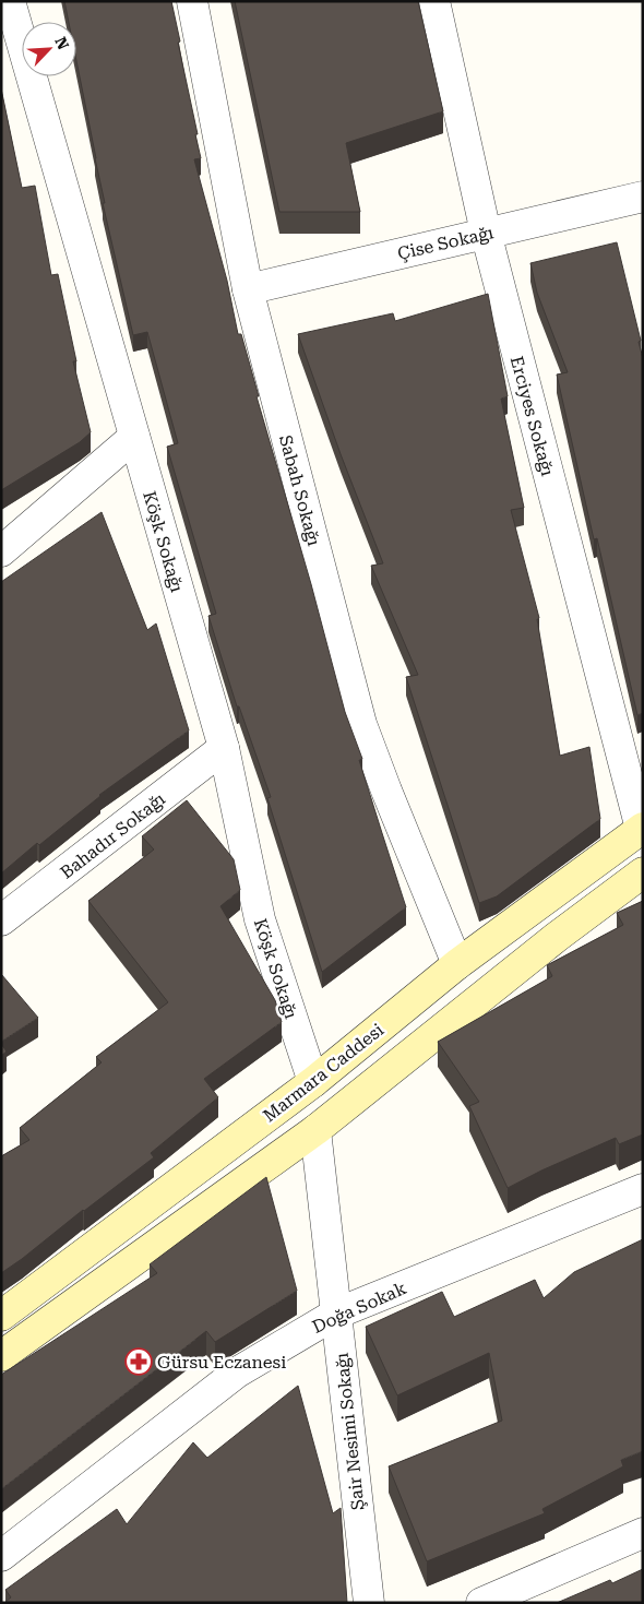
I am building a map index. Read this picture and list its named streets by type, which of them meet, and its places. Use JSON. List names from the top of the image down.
{
  "streets": {
    "street": [
      "Çise Sokağı",
      "Erciyes Sokağı",
      "Sabah Sokağı",
      "Köşk Sokağı",
      "Bahadır Sokağı",
      "Marmara Caddesi",
      "Doğa Sokak",
      "Şair Nesimi Sokağı"
    ]
  },
  "crossings": [
    ["Çise Sokağı", "Erciyes Sokağı"],
    ["Çise Sokağı", "Sabah Sokağı"],
    ["Erciyes Sokağı", "Marmara Caddesi"],
    ["Sabah Sokağı", "Marmara Caddesi"],
    ["Köşk Sokağı", "Bahadır Sokağı"],
    ["Köşk Sokağı", "Marmara Caddesi"],
    ["Doğa Sokak", "Şair Nesimi Sokağı"]
  ],
  "places": {
    "pharmacy": ["Gürsu Eczanesi"]
  },
  "north": "top right"
}
